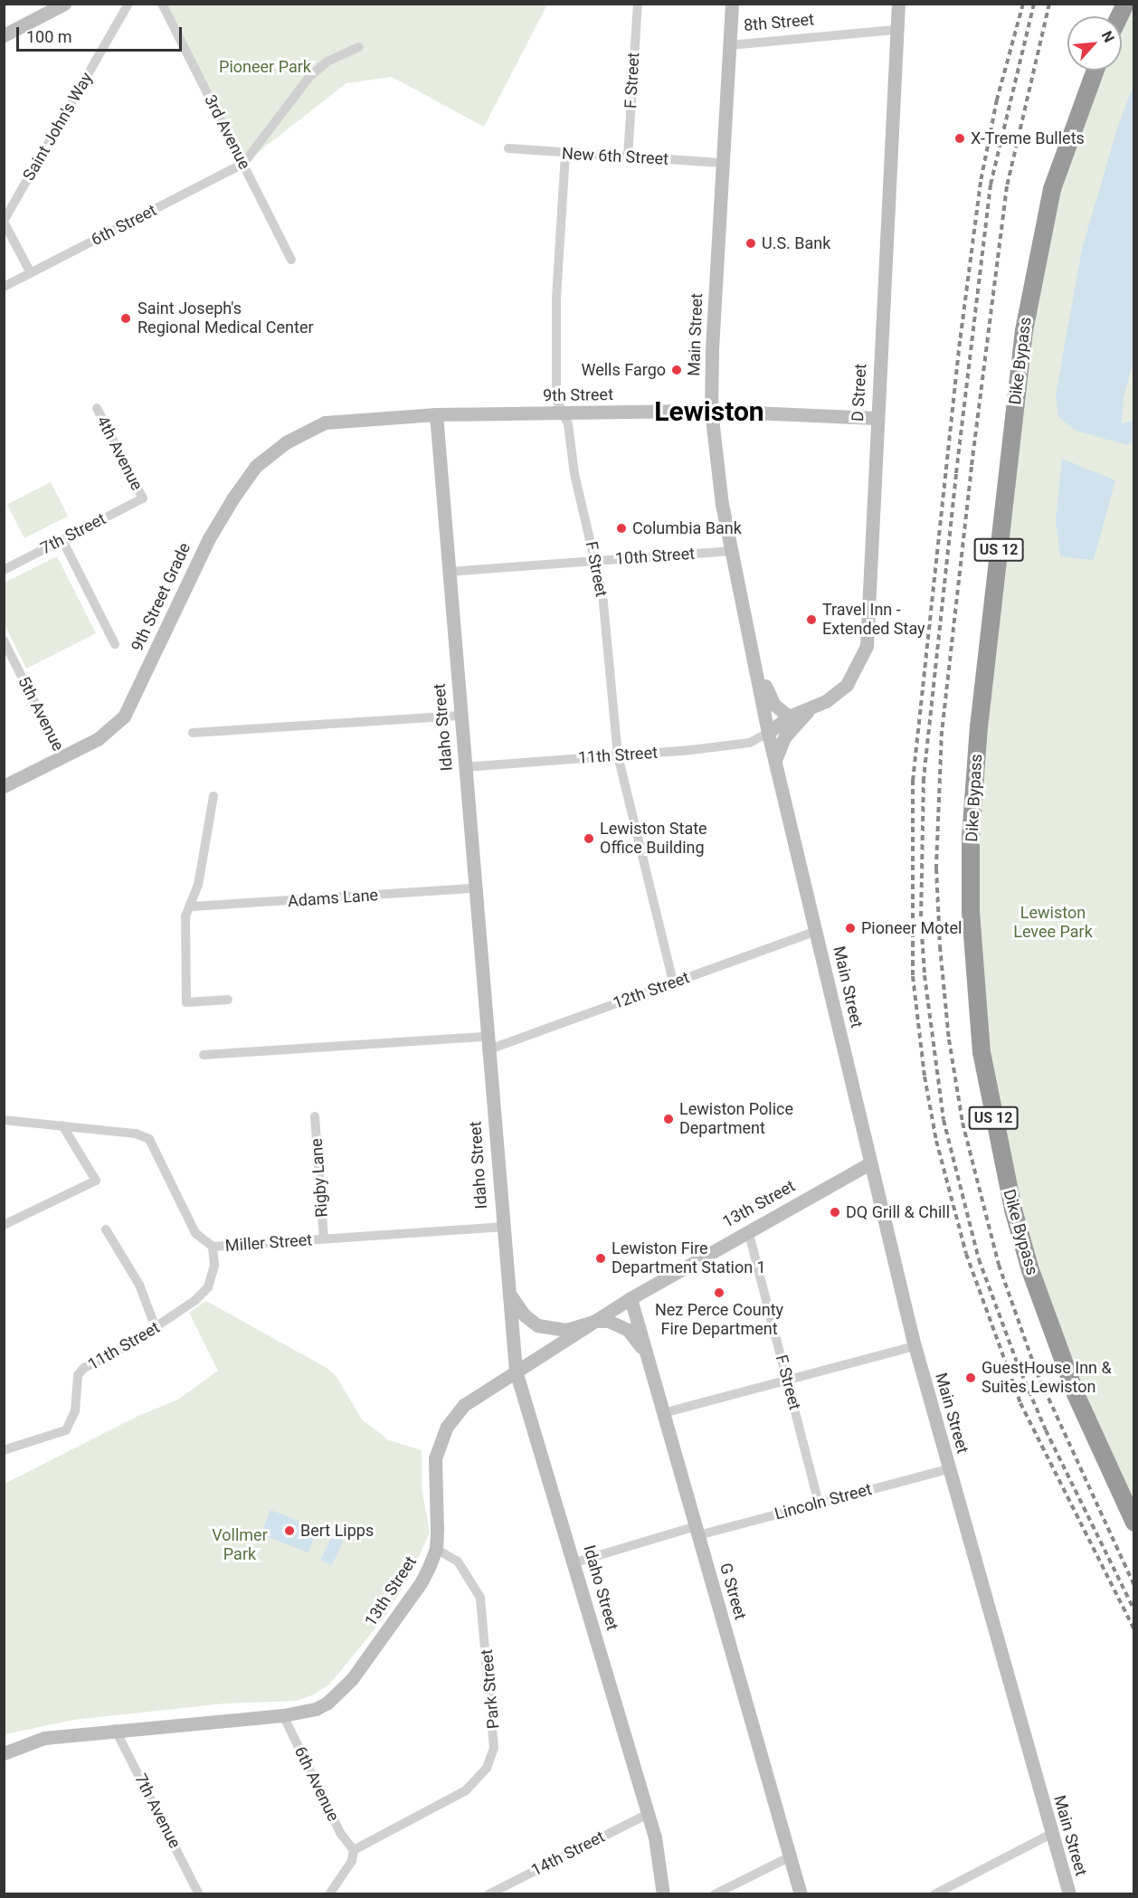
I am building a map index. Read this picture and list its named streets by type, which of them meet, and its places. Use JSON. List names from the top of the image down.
{
  "streets": {
    "highway": ["Dike Bypass", "US 12"],
    "main road": [
      "Main Street",
      "D Street",
      "9th Street",
      "9th Street Grade",
      "Idaho Street",
      "13th Street",
      "G Street"
    ],
    "street": [
      "8th Street",
      "F Street",
      "Saint John's Way",
      "3rd Avenue",
      "New 6th Street",
      "6th Street",
      "4th Avenue",
      "7th Street",
      "10th Street",
      "5th Avenue",
      "11th Street",
      "Adams Lane",
      "12th Street",
      "Rigby Lane",
      "Miller Street",
      "Lincoln Street",
      "Park Street",
      "6th Avenue",
      "7th Avenue",
      "14th Street"
    ]
  },
  "crossings": [
    ["8th Street", "Main Street"],
    ["8th Street", "D Street"],
    ["F Street", "New 6th Street"],
    ["F Street", "9th Street"],
    ["F Street", "10th Street"],
    ["F Street", "11th Street"],
    ["F Street", "12th Street"],
    ["F Street", "13th Street"],
    ["F Street", "Lincoln Street"],
    ["3rd Avenue", "6th Street"],
    ["New 6th Street", "Main Street"],
    ["Main Street", "D Street"],
    ["Main Street", "9th Street"],
    ["Main Street", "10th Street"],
    ["Main Street", "11th Street"],
    ["Main Street", "12th Street"],
    ["Main Street", "13th Street"],
    ["Main Street", "Lincoln Street"],
    ["D Street", "9th Street"],
    ["D Street", "11th Street"],
    ["9th Street", "9th Street Grade"],
    ["9th Street", "Idaho Street"],
    ["4th Avenue", "7th Street"],
    ["10th Street", "Idaho Street"],
    ["9th Street Grade", "5th Avenue"],
    ["Idaho Street", "11th Street"],
    ["Idaho Street", "Adams Lane"],
    ["Idaho Street", "12th Street"],
    ["Idaho Street", "13th Street"],
    ["Idaho Street", "Miller Street"],
    ["Idaho Street", "Lincoln Street"],
    ["Idaho Street", "14th Street"],
    ["11th Street", "Miller Street"],
    ["Rigby Lane", "Miller Street"],
    ["13th Street", "G Street"],
    ["13th Street", "Park Street"],
    ["13th Street", "6th Avenue"],
    ["13th Street", "7th Avenue"],
    ["Lincoln Street", "G Street"],
    ["Park Street", "6th Avenue"]
  ],
  "districts": ["Lewiston"],
  "parks": ["Pioneer Park", "Lewiston Levee Park", "Vollmer Park"],
  "places": [
    "X-Treme Bullets",
    "U.S. Bank",
    "Saint Joseph's Regional Medical Center",
    "Wells Fargo",
    "Columbia Bank",
    "Travel Inn - Extended Stay",
    "Lewiston State Office Building",
    "Pioneer Motel",
    "Lewiston Police Department",
    "DQ Grill & Chill",
    "Lewiston Fire Department Station 1",
    "Nez Perce County Fire Department",
    "GuestHouse Inn & Suites Lewiston",
    "Bert Lipps"
  ],
  "scale_bar": "100 m",
  "north": "top right"
}
